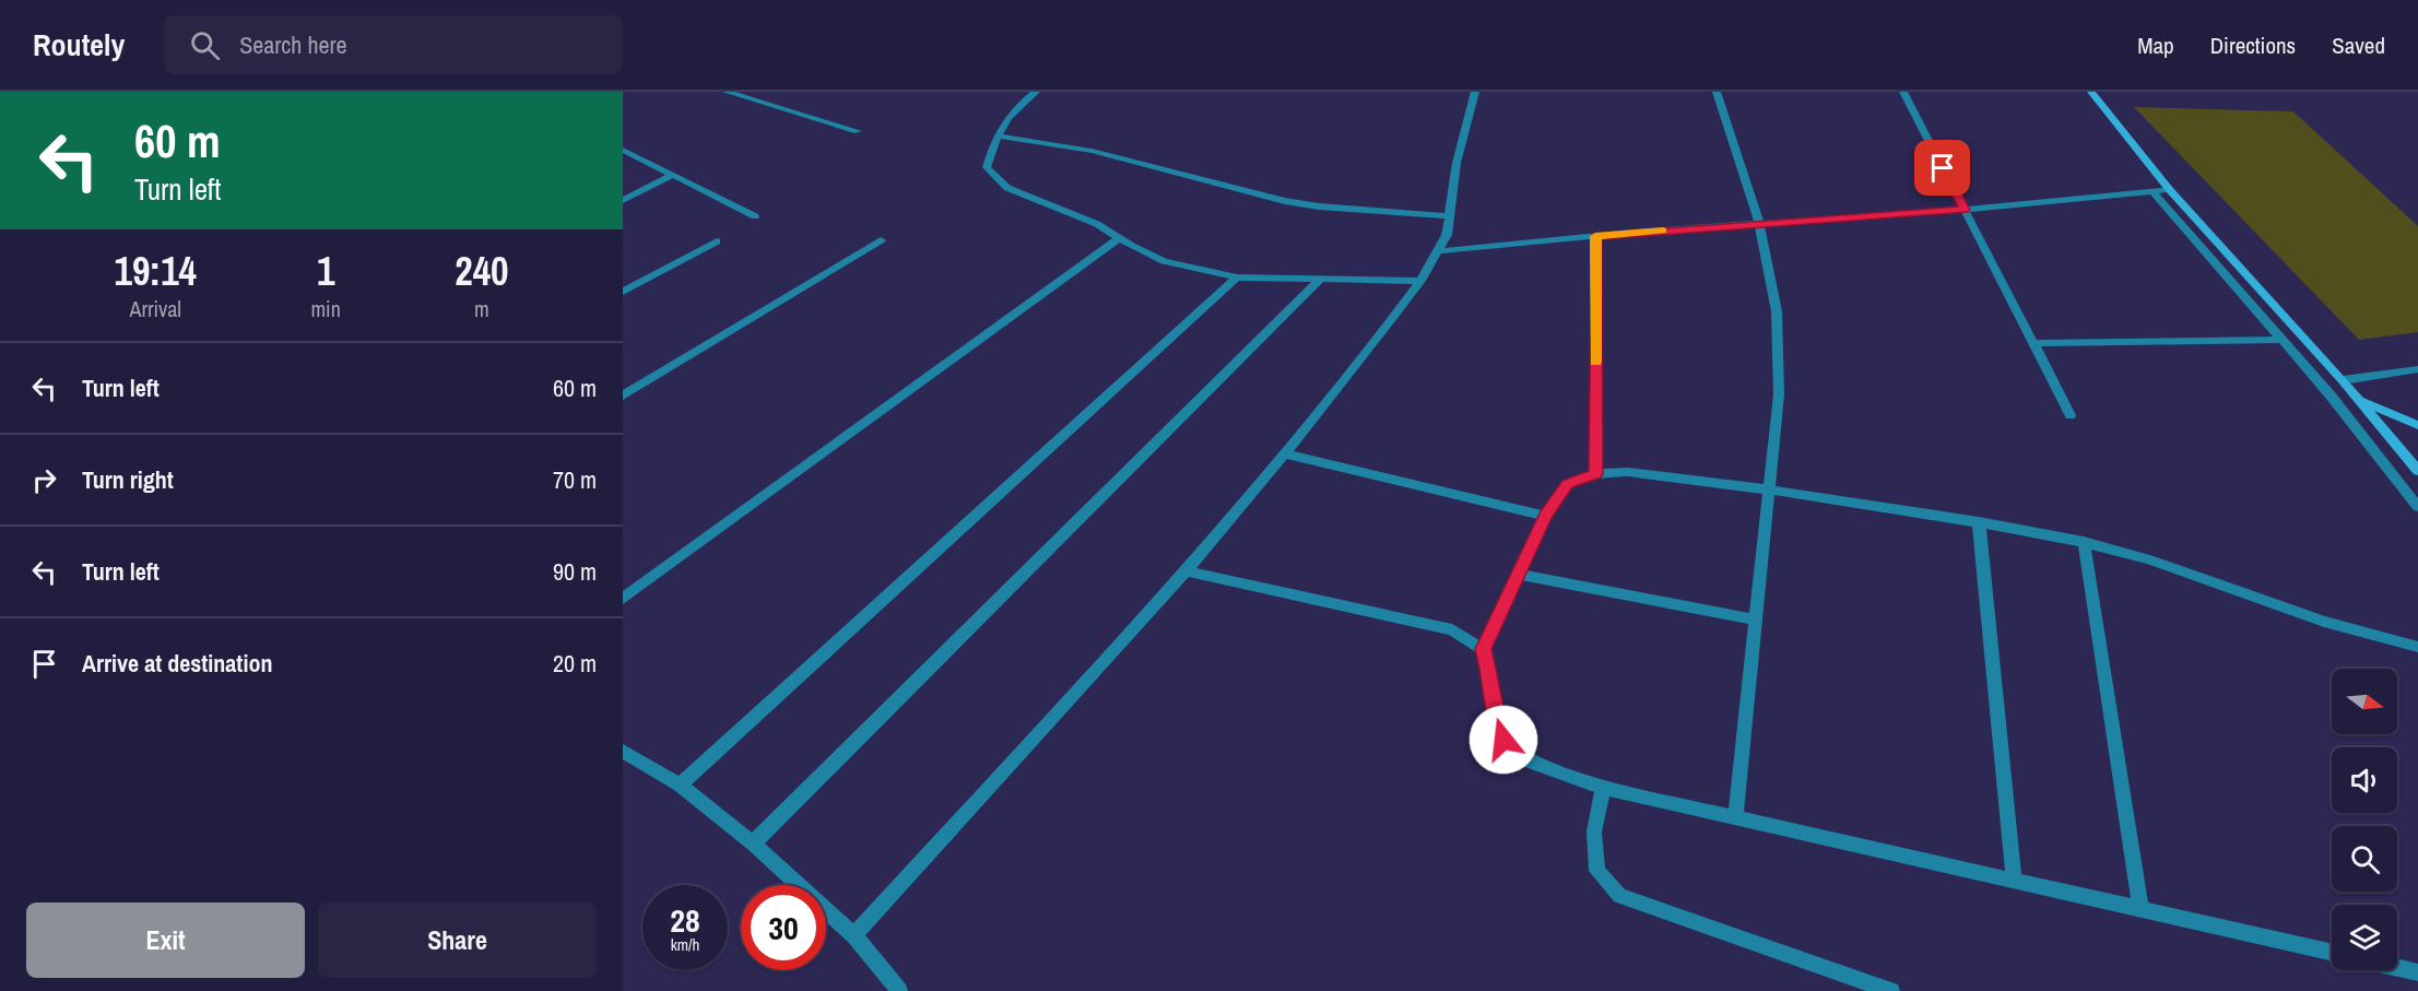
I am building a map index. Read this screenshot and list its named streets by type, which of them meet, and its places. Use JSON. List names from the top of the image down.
{
  "north": "right",
  "page": {
    "header": "Routely",
    "search": "Search here",
    "nav": ["Map", "Directions", "Saved"],
    "turn": ["60 m", "Turn left"],
    "eta": [
      "19:14",
      "Arrival",
      "1",
      "min",
      "240",
      "m"
    ],
    "list": [
      {
        "name": "Turn left",
        "value": "60 m"
      },
      {
        "name": "Turn right",
        "value": "70 m"
      },
      {
        "name": "Turn left",
        "value": "90 m"
      },
      {
        "name": "Arrive at destination",
        "value": "20 m"
      }
    ],
    "speed": "28 km/h",
    "limit": "30",
    "buttons": ["Exit", "Share"]
  }
}
